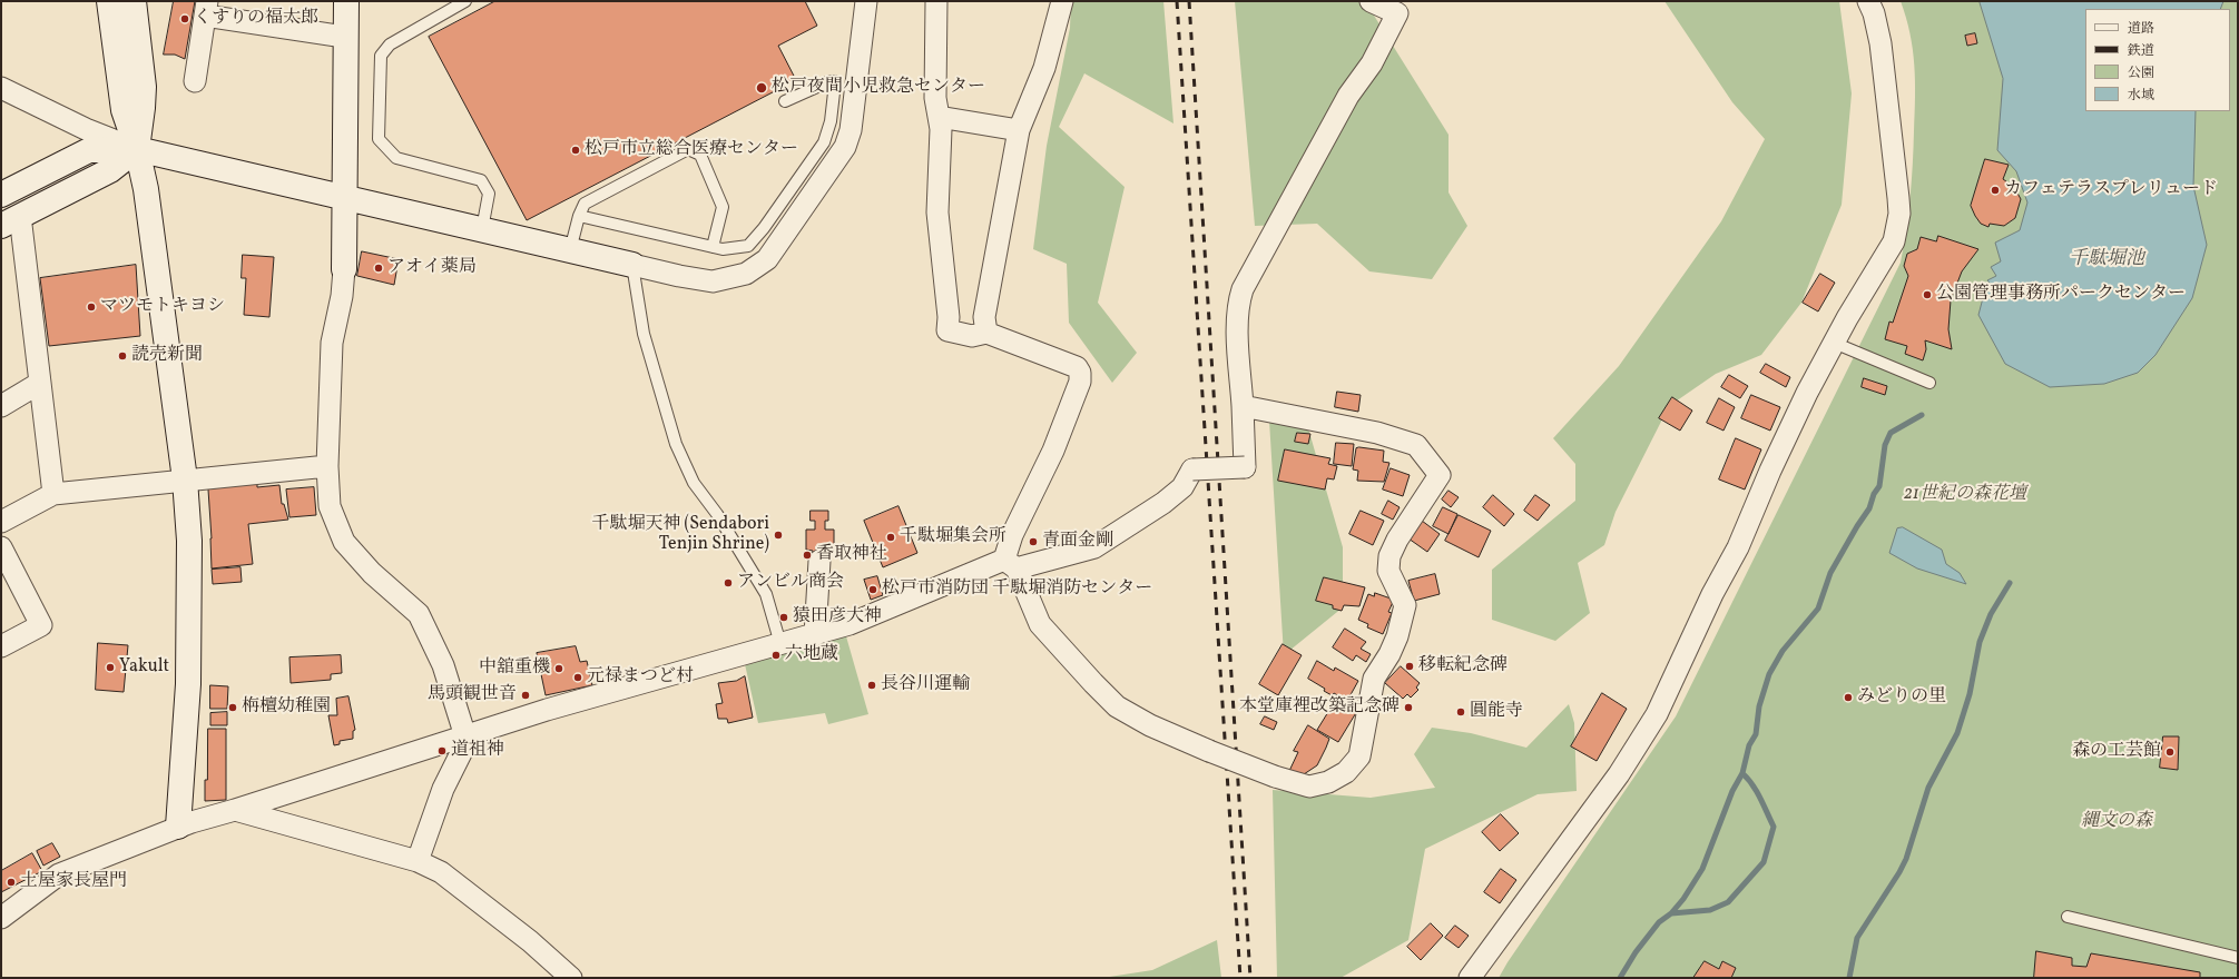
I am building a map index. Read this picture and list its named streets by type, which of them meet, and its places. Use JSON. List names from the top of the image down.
{
  "water": ["千駄堀池"],
  "parks": ["21世紀の森花壇", "縄文の森"],
  "places": [
    "くすりの福太郎",
    "松戸夜間小児救急センター",
    "松戸市立総合医療センター",
    "カフェテラスプレリュード",
    "アオイ薬局",
    "公園管理事務所パークセンター",
    "マツモトキヨシ",
    "読売新聞",
    "千駄堀天神 (Sendabori Tenjin Shrine)",
    "千駄堀集会所",
    "青面金剛",
    "香取神社",
    "アンビル商会",
    "松戸市消防団 千駄堀消防センター",
    "猿田彦大神",
    "六地蔵",
    "移転紀念碑",
    "Yakult",
    "中舘重機",
    "元禄まつど村",
    "長谷川運輸",
    "馬頭観世音",
    "みどりの里",
    "栴檀幼稚園",
    "本堂庫裡改築記念碑",
    "圓能寺",
    "道祖神",
    "森の工芸館",
    "土屋家長屋門"
  ],
  "legend": [
    "道路",
    "鉄道",
    "公園",
    "水域"
  ]
}
